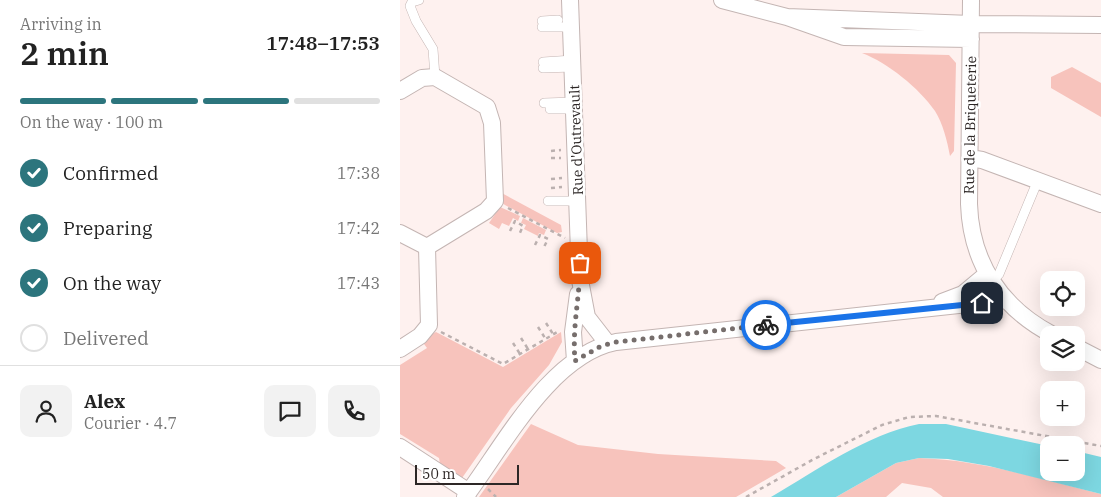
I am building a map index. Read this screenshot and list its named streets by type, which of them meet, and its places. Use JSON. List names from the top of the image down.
{
  "streets": {
    "street": ["Rue de la Briqueterie", "Rue d'Outrevault"]
  },
  "scale_bar": "50 m",
  "page": {
    "heading": ["2 min", "Arriving in", "17:48–17:53"],
    "panel": ["Alex", "Courier · 4.7"],
    "bar": "On the way · 100 m",
    "list": [
      ["Confirmed", "17:38"],
      ["Preparing", "17:42"],
      ["On the way", "17:43"],
      "Delivered"
    ],
    "map_buttons": ["+", "−"],
    "scale": "50 m"
  }
}
